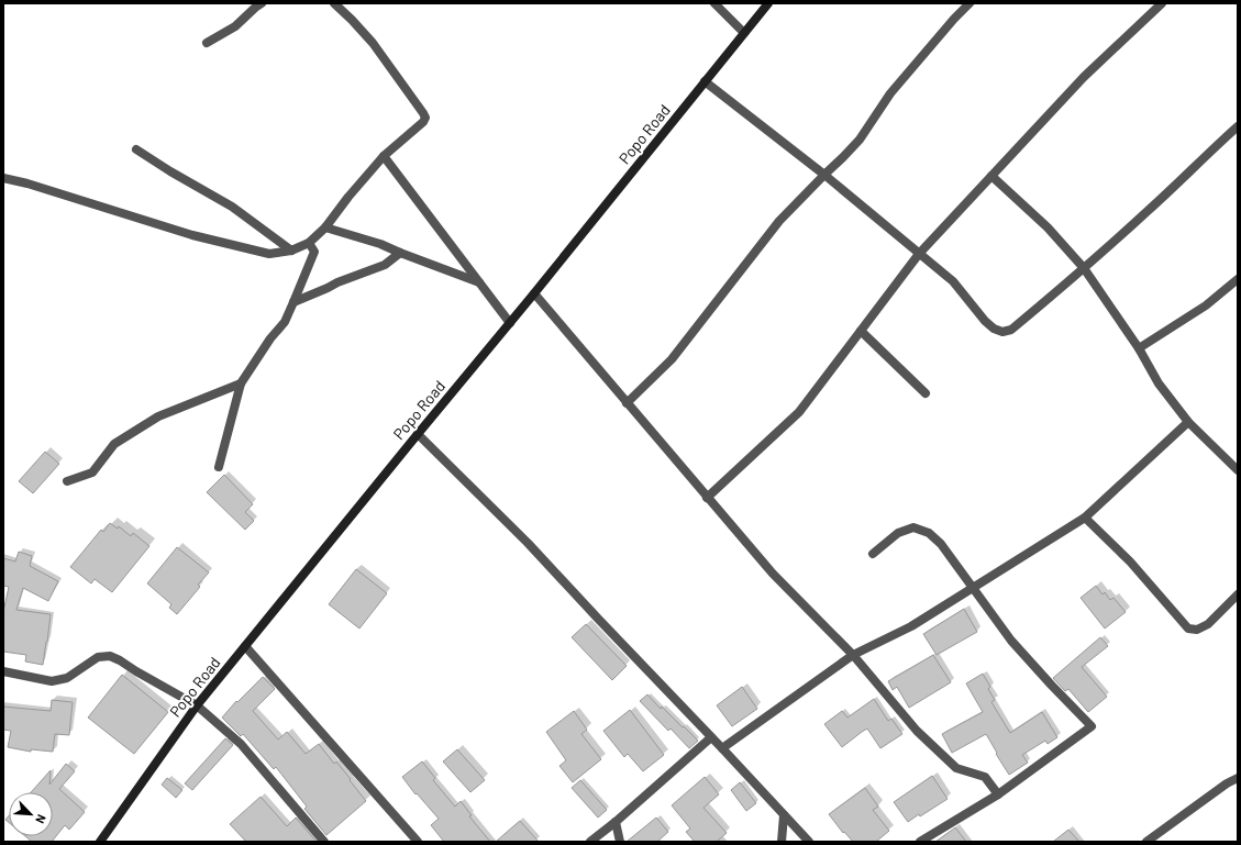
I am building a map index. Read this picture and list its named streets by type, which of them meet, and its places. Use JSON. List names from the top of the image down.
{
  "streets": {
    "main road": ["Popo Road"]
  },
  "north": "bottom right"
}
